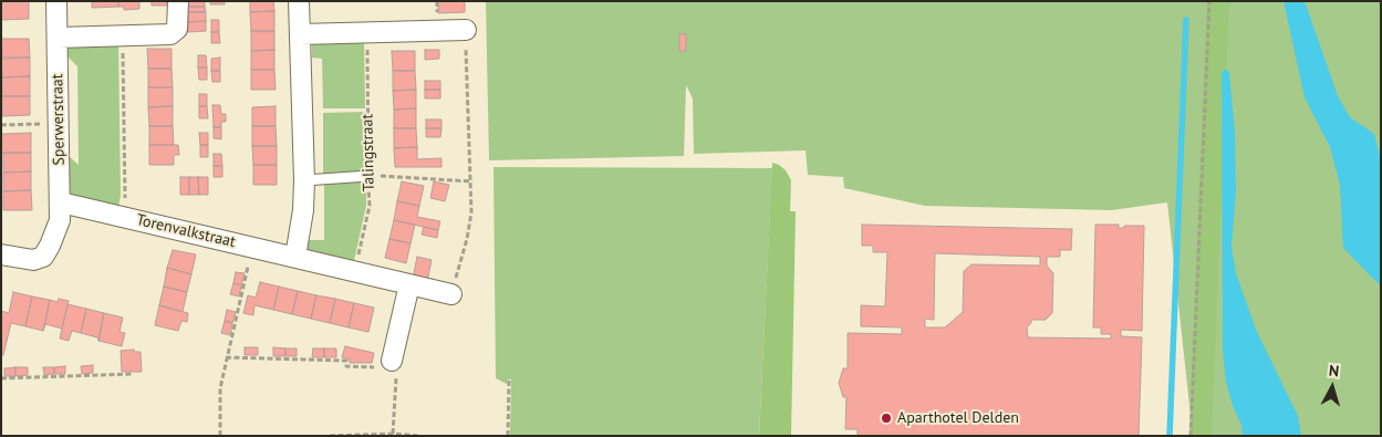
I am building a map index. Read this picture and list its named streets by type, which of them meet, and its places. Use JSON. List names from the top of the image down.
{
  "streets": {
    "street": ["Sperwerstraat", "Torenvalkstraat"],
    "path": ["Talingstraat"]
  },
  "crossings": [
    ["Sperwerstraat", "Torenvalkstraat"],
    ["Talingstraat", "Torenvalkstraat"]
  ],
  "places": ["Aparthotel Delden"],
  "north": "top"
}
